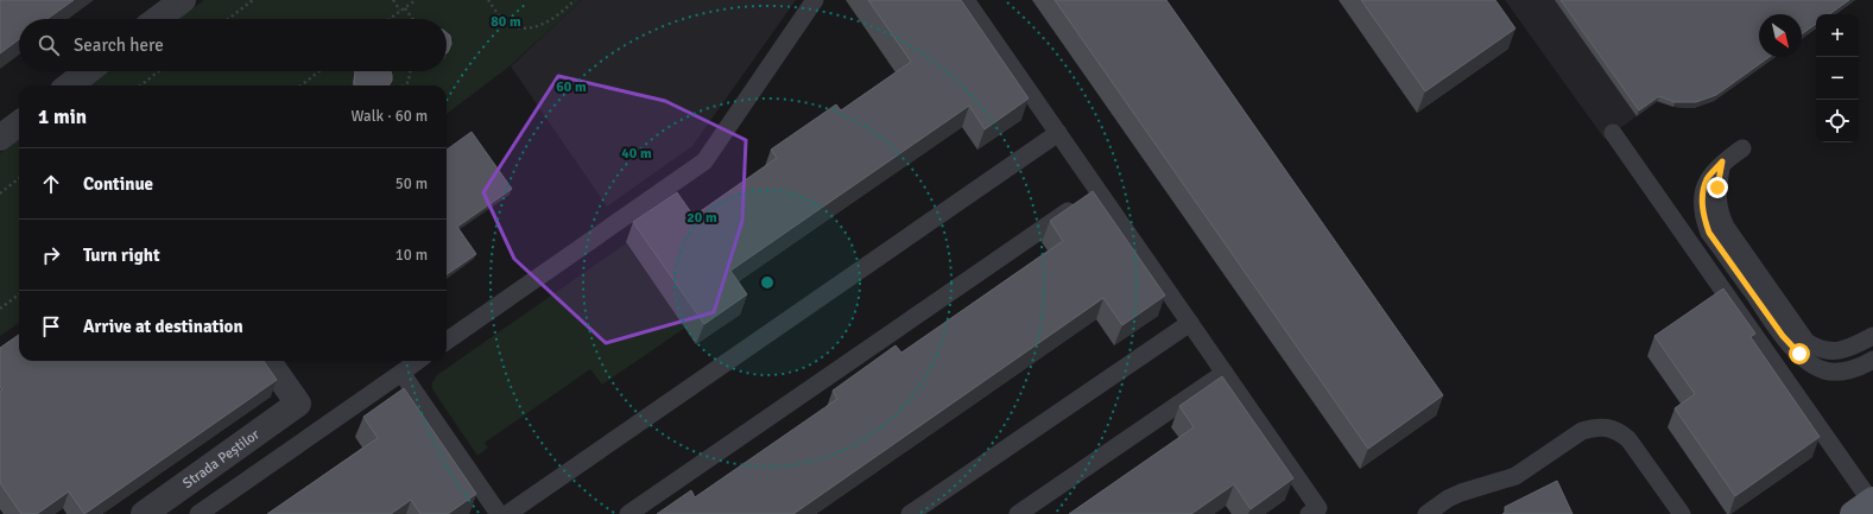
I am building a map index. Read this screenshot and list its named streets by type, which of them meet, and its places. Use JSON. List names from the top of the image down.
{
  "streets": {
    "street": ["Strada Peștilor"]
  },
  "north": "bottom right",
  "page": {
    "map_buttons": ["+", "−"],
    "search": "Search here",
    "heading": ["1 min", "Walk · 60 m"],
    "list": [
      ["Continue", "50 m"],
      ["Turn right", "10 m"],
      "Arrive at destination"
    ]
  },
  "rings": [
    "80 m",
    "60 m",
    "40 m",
    "20 m"
  ]
}
